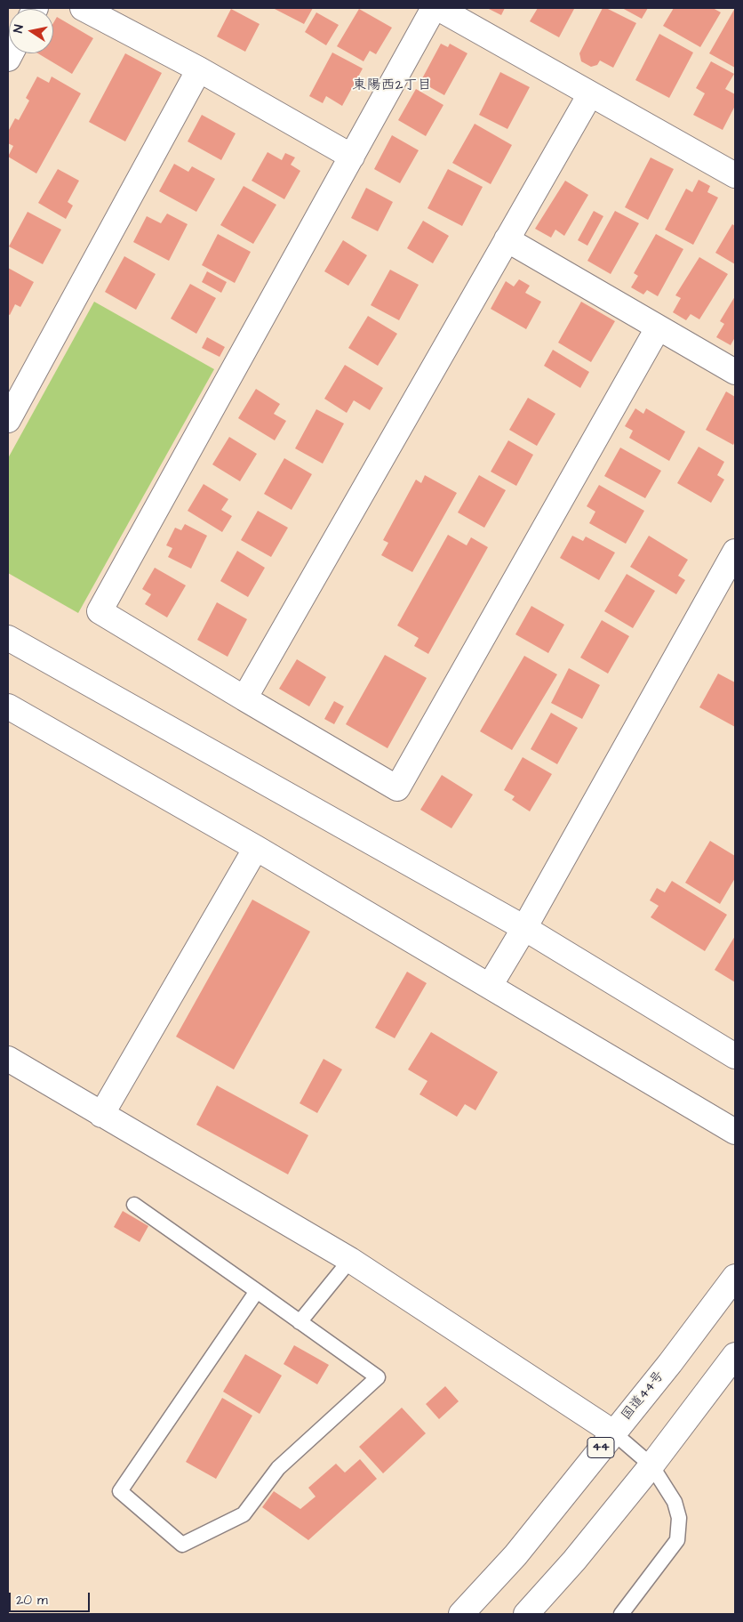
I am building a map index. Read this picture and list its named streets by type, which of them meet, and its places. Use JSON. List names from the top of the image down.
{
  "streets": {
    "main road": ["国道44号", "44"]
  },
  "districts": ["東陽西2丁目"],
  "scale_bar": "20 m",
  "north": "left"
}
